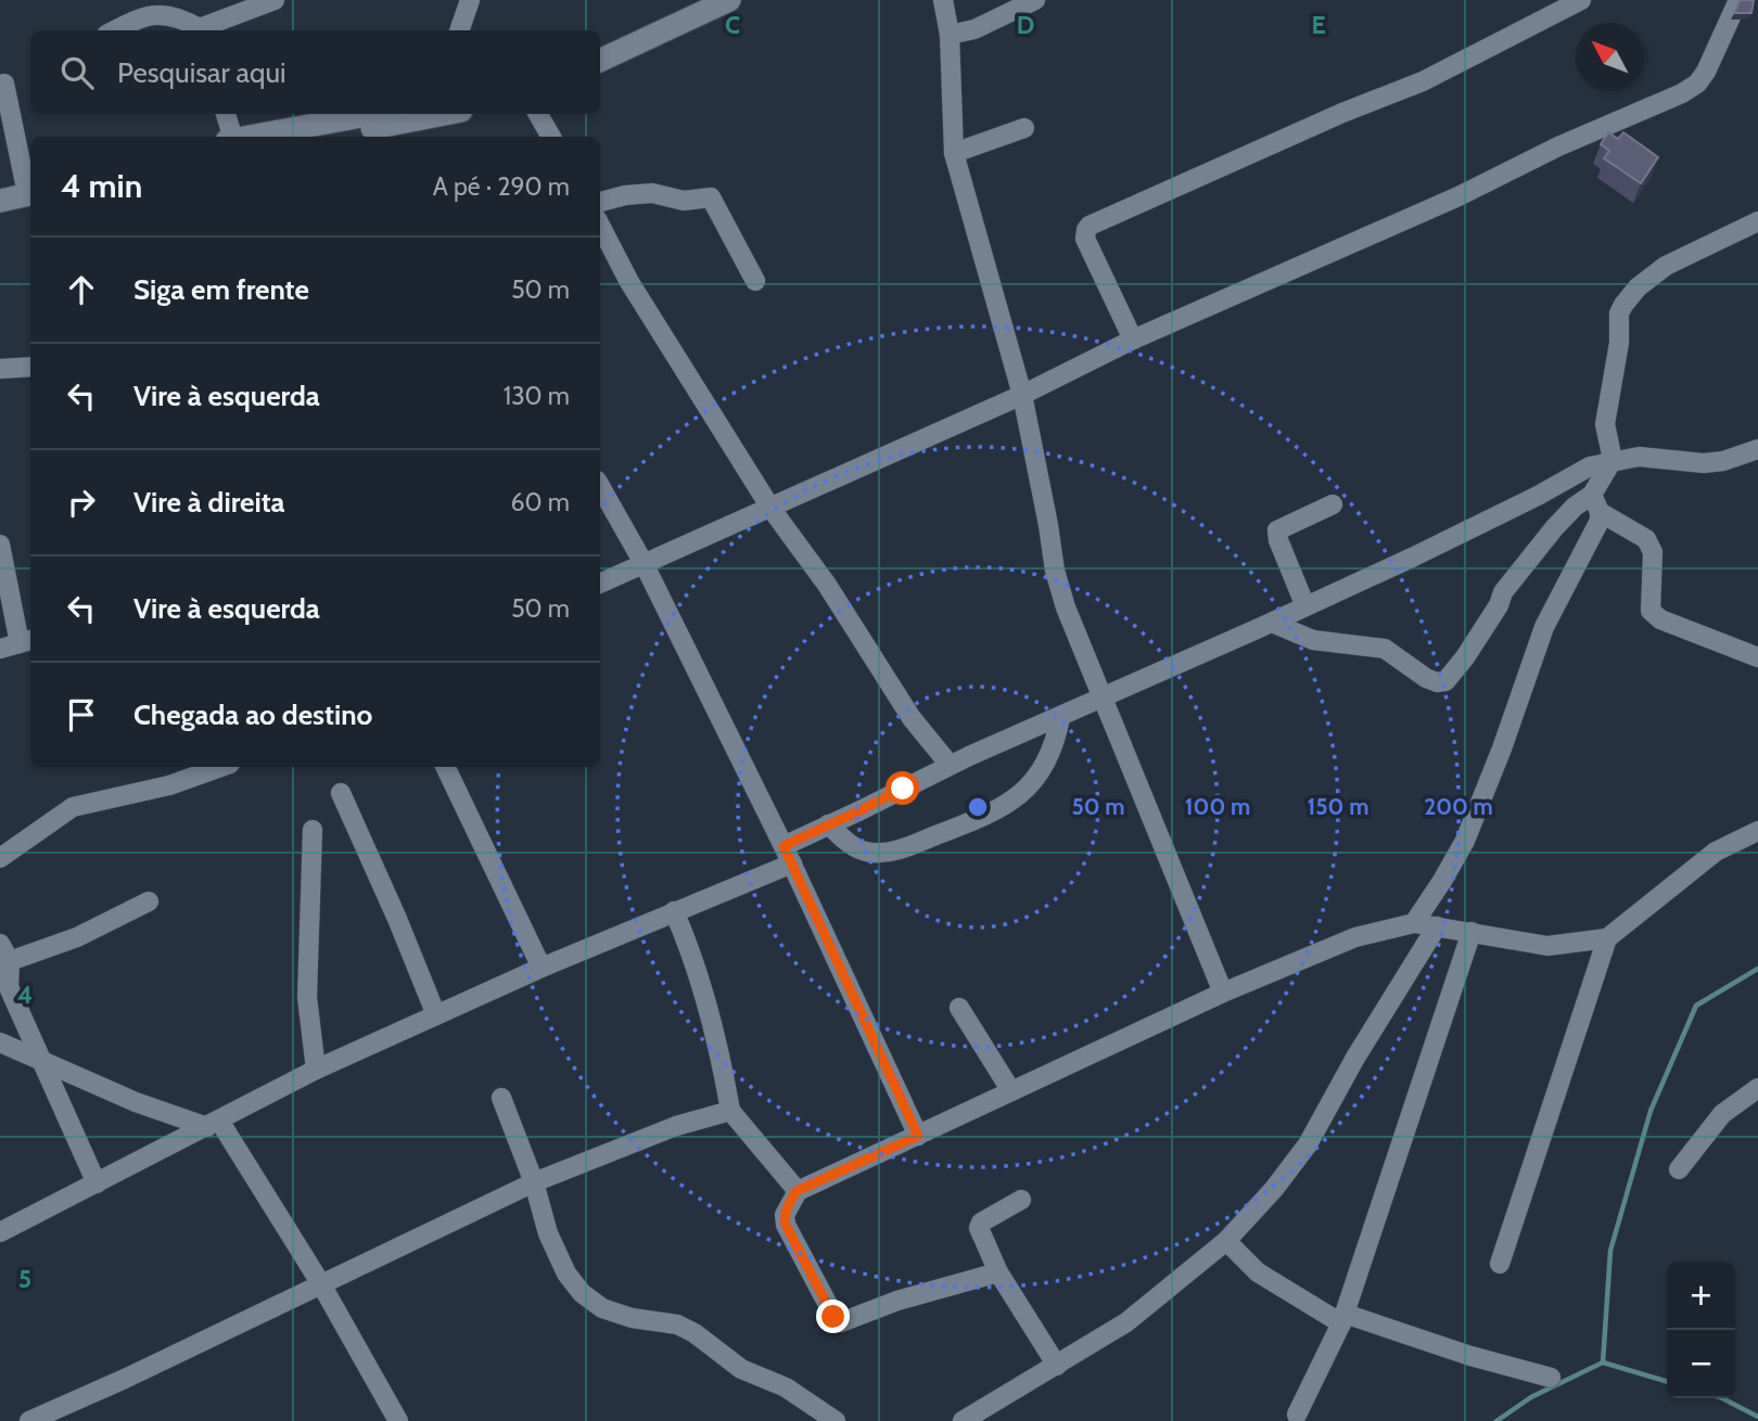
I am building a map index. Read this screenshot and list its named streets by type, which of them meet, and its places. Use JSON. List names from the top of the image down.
{
  "north": "top left",
  "page": {
    "search": "Pesquisar aqui",
    "heading": ["4 min", "A pé · 290 m"],
    "list": [
      ["Siga em frente", "50 m"],
      ["Vire à esquerda", "130 m"],
      ["Vire à direita", "60 m"],
      ["Vire à esquerda", "50 m"],
      "Chegada ao destino"
    ],
    "map_buttons": ["+", "−"]
  },
  "grid": {
    "columns": ["C", "D", "E"],
    "rows": ["4", "5"]
  },
  "rings": [
    "50 m",
    "100 m",
    "150 m",
    "200 m"
  ]
}
